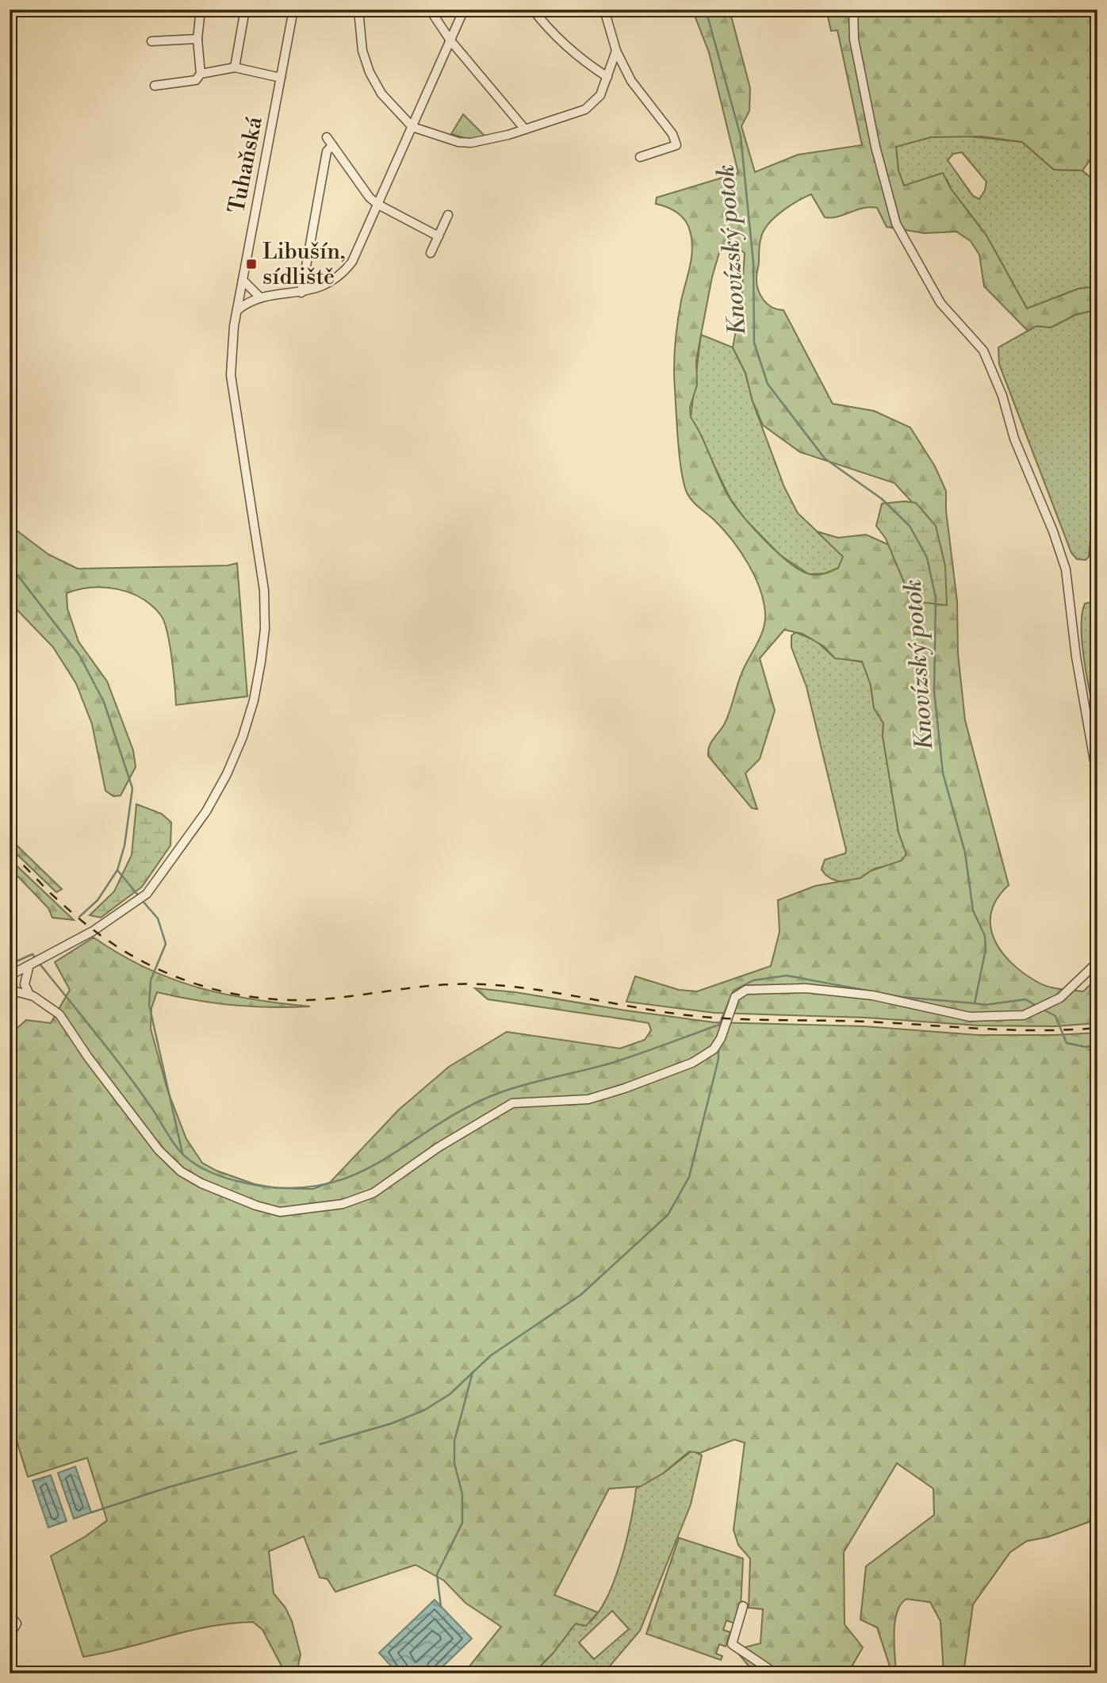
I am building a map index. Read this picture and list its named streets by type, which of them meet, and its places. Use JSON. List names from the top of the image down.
{
  "streets": {
    "street": ["Tuhaňská"]
  },
  "water": ["Knovízský potok"],
  "places": {
    "transit": ["Libušín, sídliště"]
  }
}
